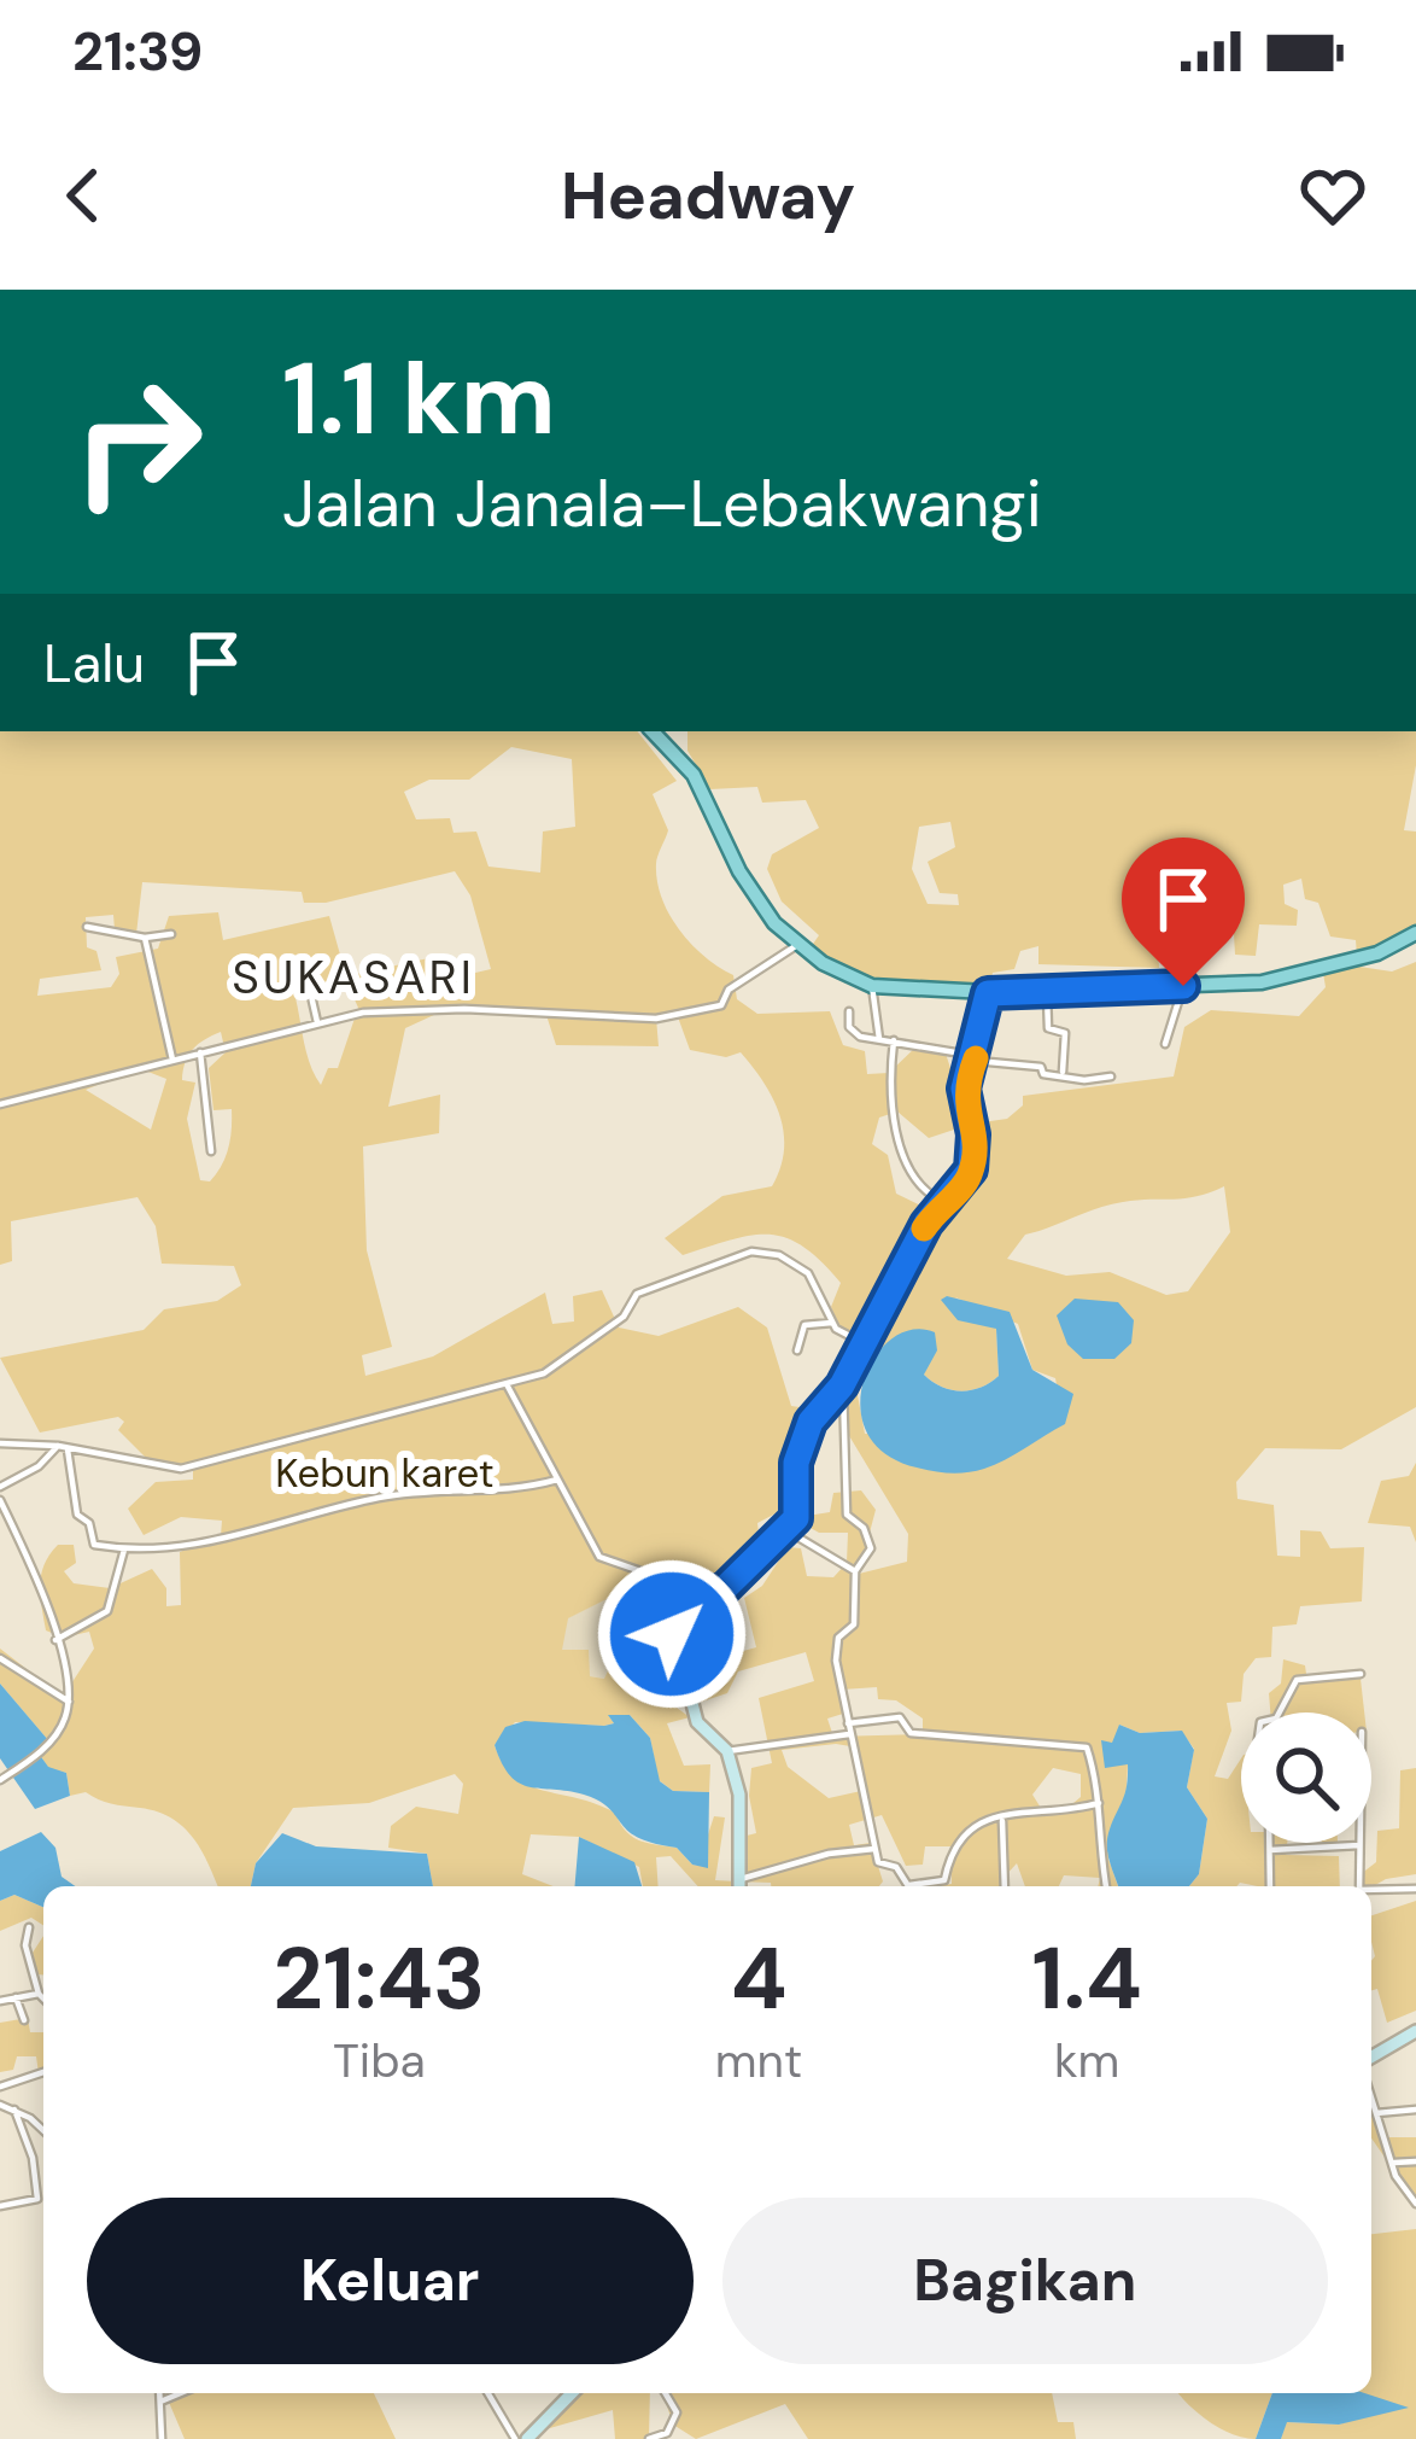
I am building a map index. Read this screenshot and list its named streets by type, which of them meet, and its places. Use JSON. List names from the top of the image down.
{
  "districts": ["SUKASARI"],
  "parks": ["Kebun karet"],
  "page": {
    "status": "21:39",
    "header": "Headway",
    "turn": ["1.1 km", "Jalan Janala–Lebakwangi"],
    "then": "Lalu",
    "eta": [
      "21:43",
      "Tiba",
      "4",
      "mnt",
      "1.4",
      "km"
    ],
    "buttons": ["Keluar", "Bagikan"]
  }
}
